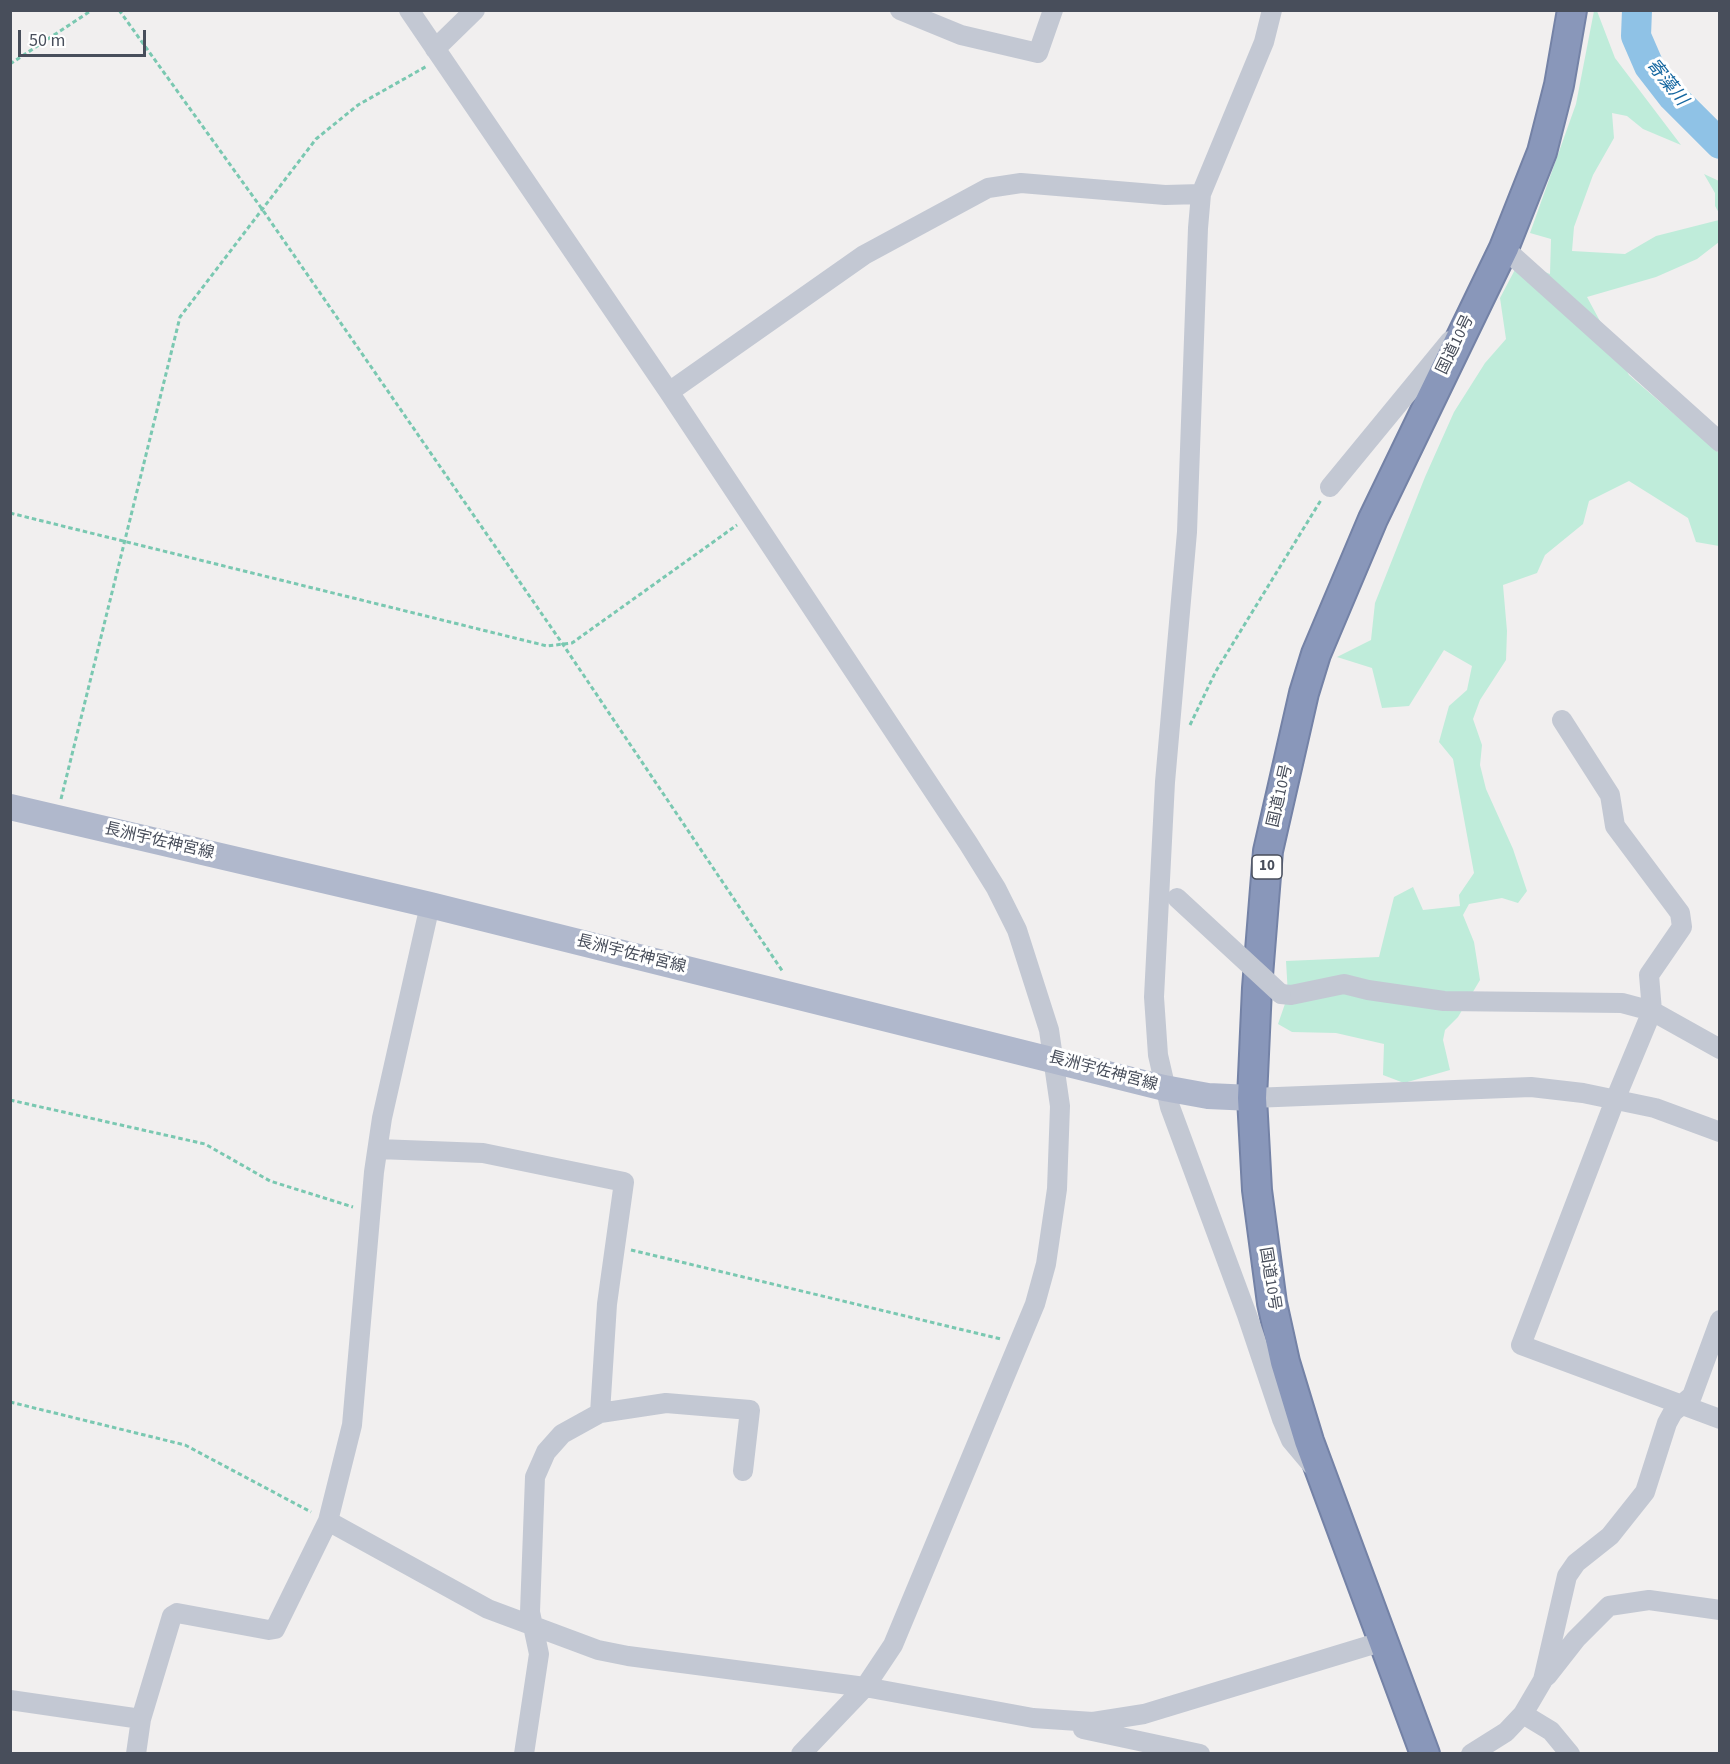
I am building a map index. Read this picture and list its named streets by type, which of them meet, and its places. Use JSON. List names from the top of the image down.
{
  "streets": {
    "highway": ["国道10号", "10"],
    "main road": ["長洲宇佐神宮線"]
  },
  "crossings": [
    ["国道10号", "長洲宇佐神宮線"]
  ],
  "water": ["寄藻川"],
  "scale_bar": "50 m"
}
